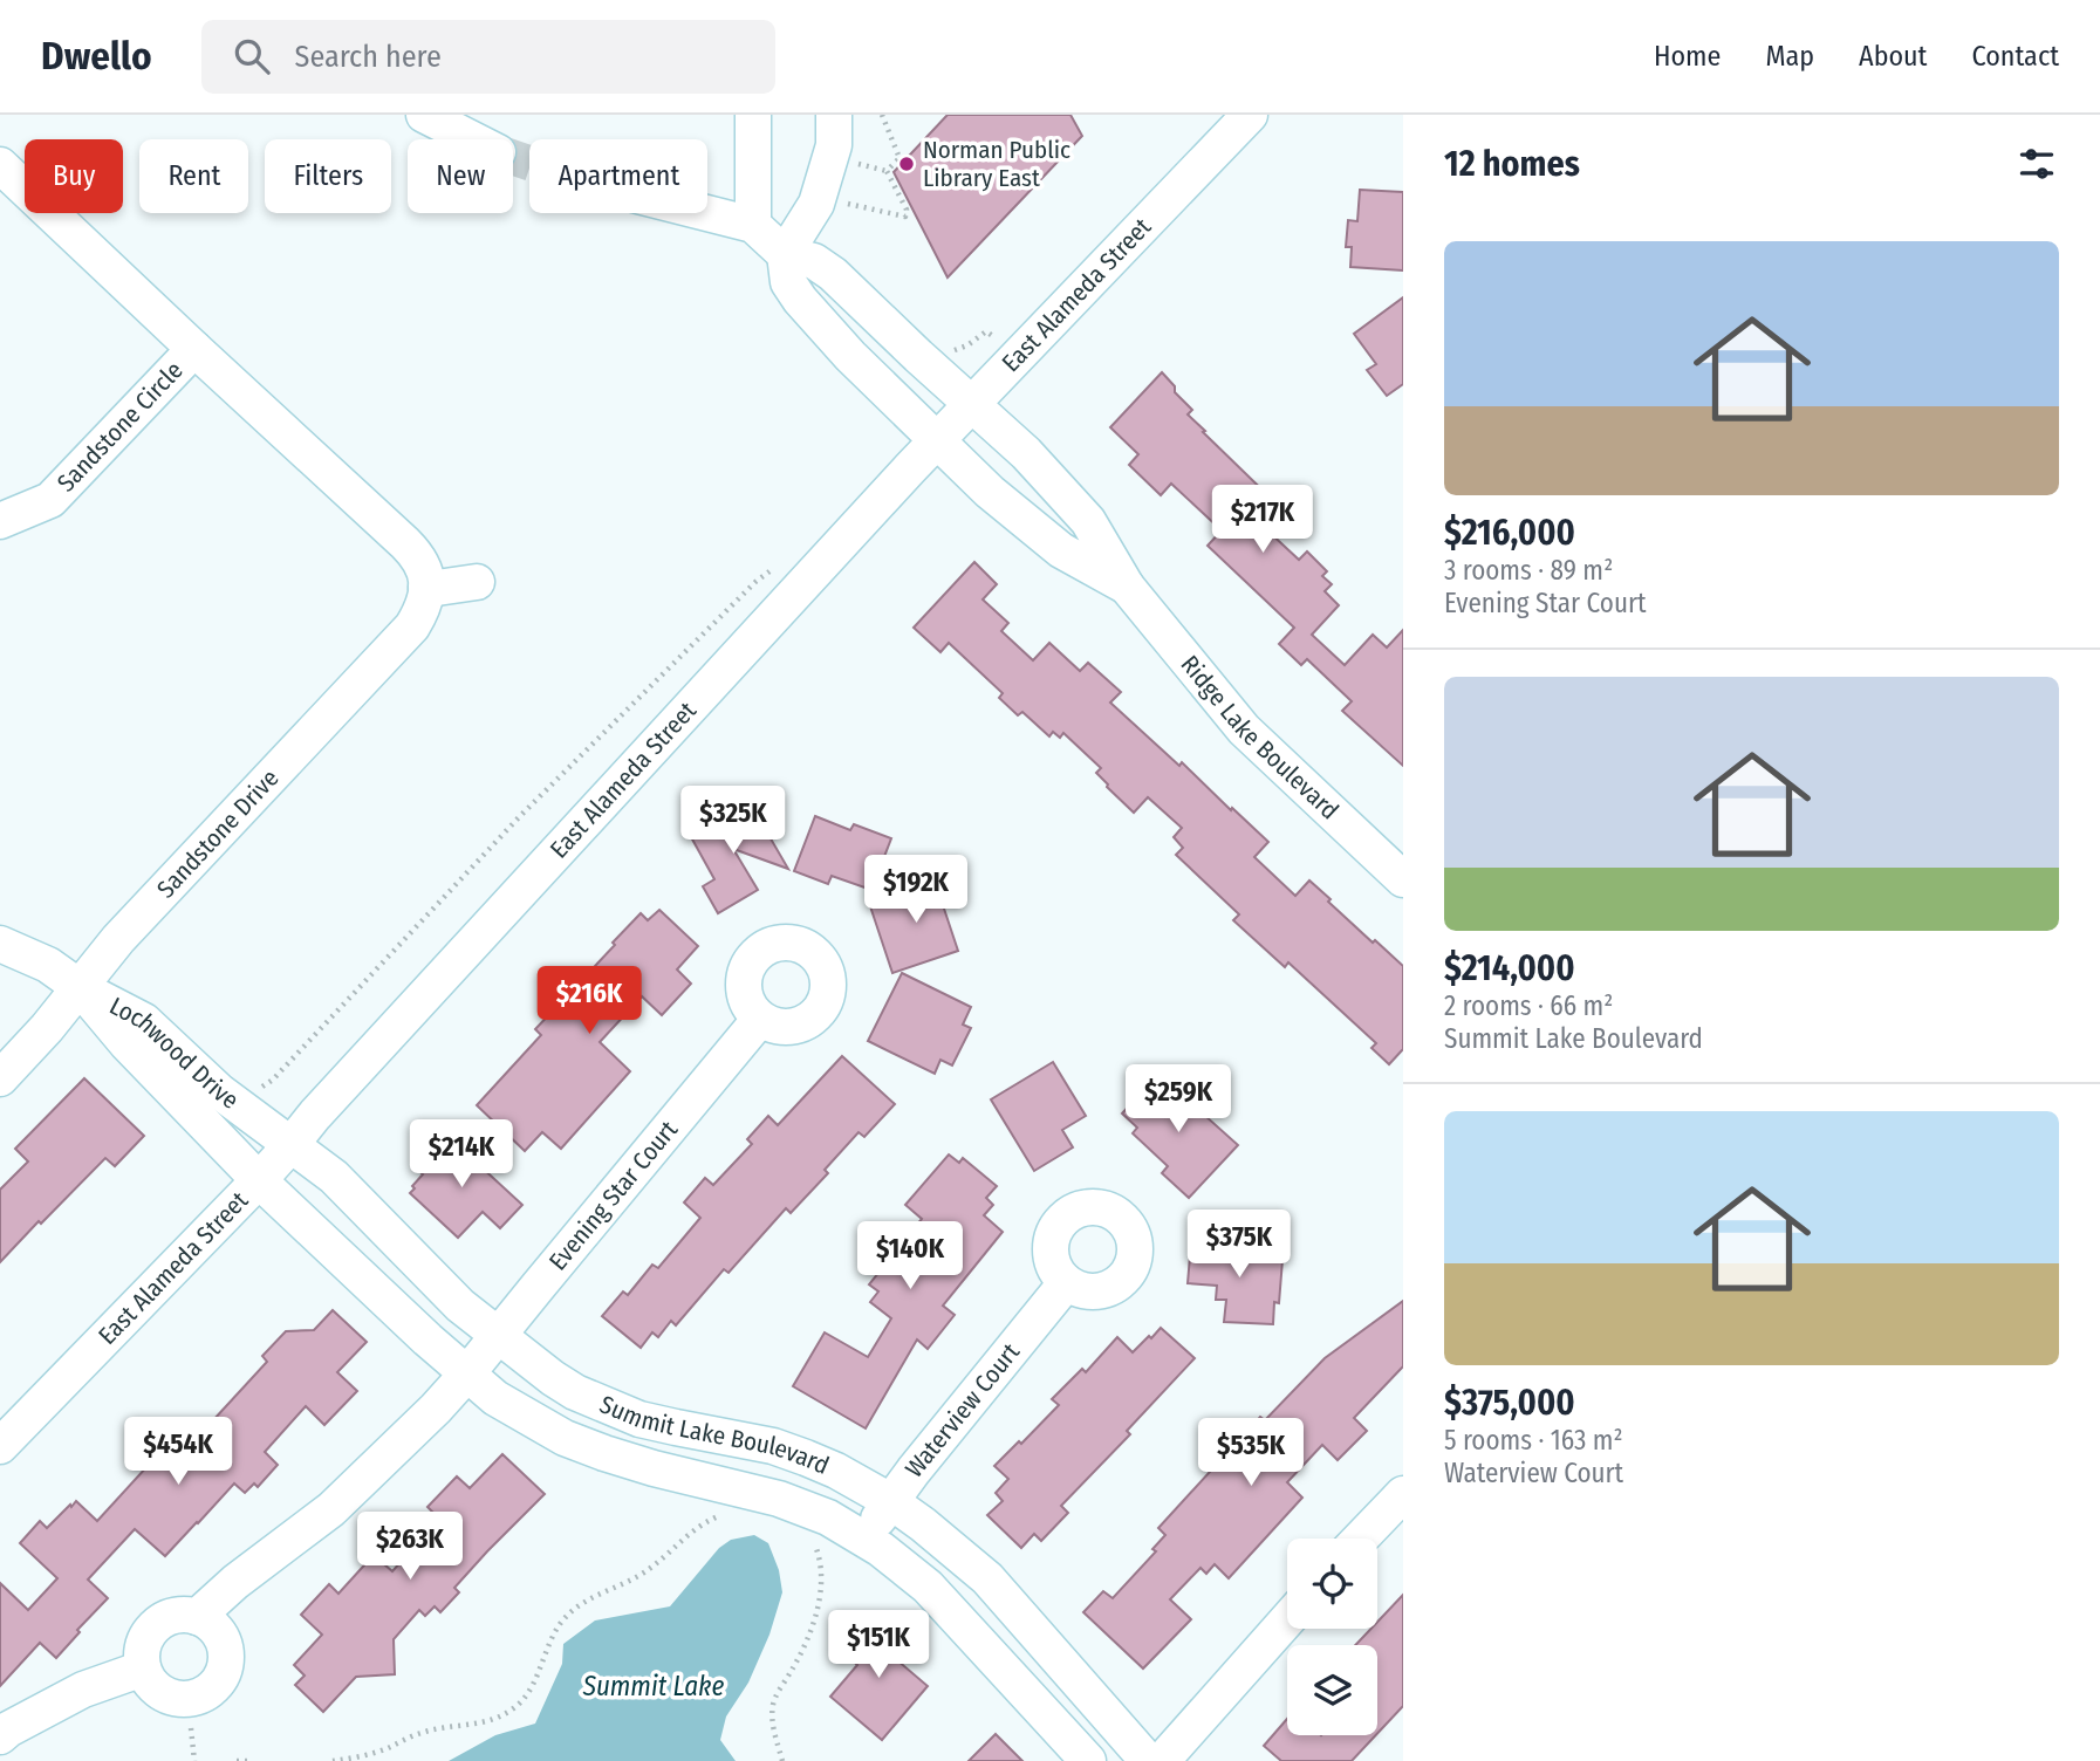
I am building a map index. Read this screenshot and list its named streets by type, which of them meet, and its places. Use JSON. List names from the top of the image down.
{
  "streets": {
    "street": [
      "East Alameda Street",
      "Sandstone Circle",
      "Ridge Lake Boulevard",
      "Sandstone Drive",
      "Lochwood Drive",
      "Evening Star Court",
      "Waterview Court",
      "Summit Lake Boulevard"
    ]
  },
  "crossings": [
    ["East Alameda Street", "Ridge Lake Boulevard"],
    ["East Alameda Street", "Lochwood Drive"],
    ["East Alameda Street", "Summit Lake Boulevard"],
    ["Sandstone Drive", "Lochwood Drive"],
    ["Lochwood Drive", "Summit Lake Boulevard"],
    ["Evening Star Court", "Summit Lake Boulevard"],
    ["Waterview Court", "Summit Lake Boulevard"]
  ],
  "water": ["Summit Lake"],
  "places": ["Norman Public Library East"],
  "page": {
    "header": "Dwello",
    "search": "Search here",
    "nav": [
      "Home",
      "Map",
      "About",
      "Contact"
    ],
    "heading": "12 homes",
    "chip": [
      "Buy",
      "Rent",
      "Filters",
      "New",
      "Apartment"
    ],
    "list": [
      {
        "name": "$216,000",
        "note": "3 rooms · 89 m² · Evening Star Court"
      },
      {
        "name": "$214,000",
        "note": "2 rooms · 66 m² · Summit Lake Boulevard"
      },
      {
        "name": "$375,000",
        "note": "5 rooms · 163 m² · Waterview Court"
      }
    ],
    "price": [
      "$217K",
      "$325K",
      "$192K",
      "$216K",
      "$259K",
      "$214K",
      "$375K",
      "$140K",
      "$454K",
      "$535K",
      "$263K",
      "$151K"
    ]
  }
}
